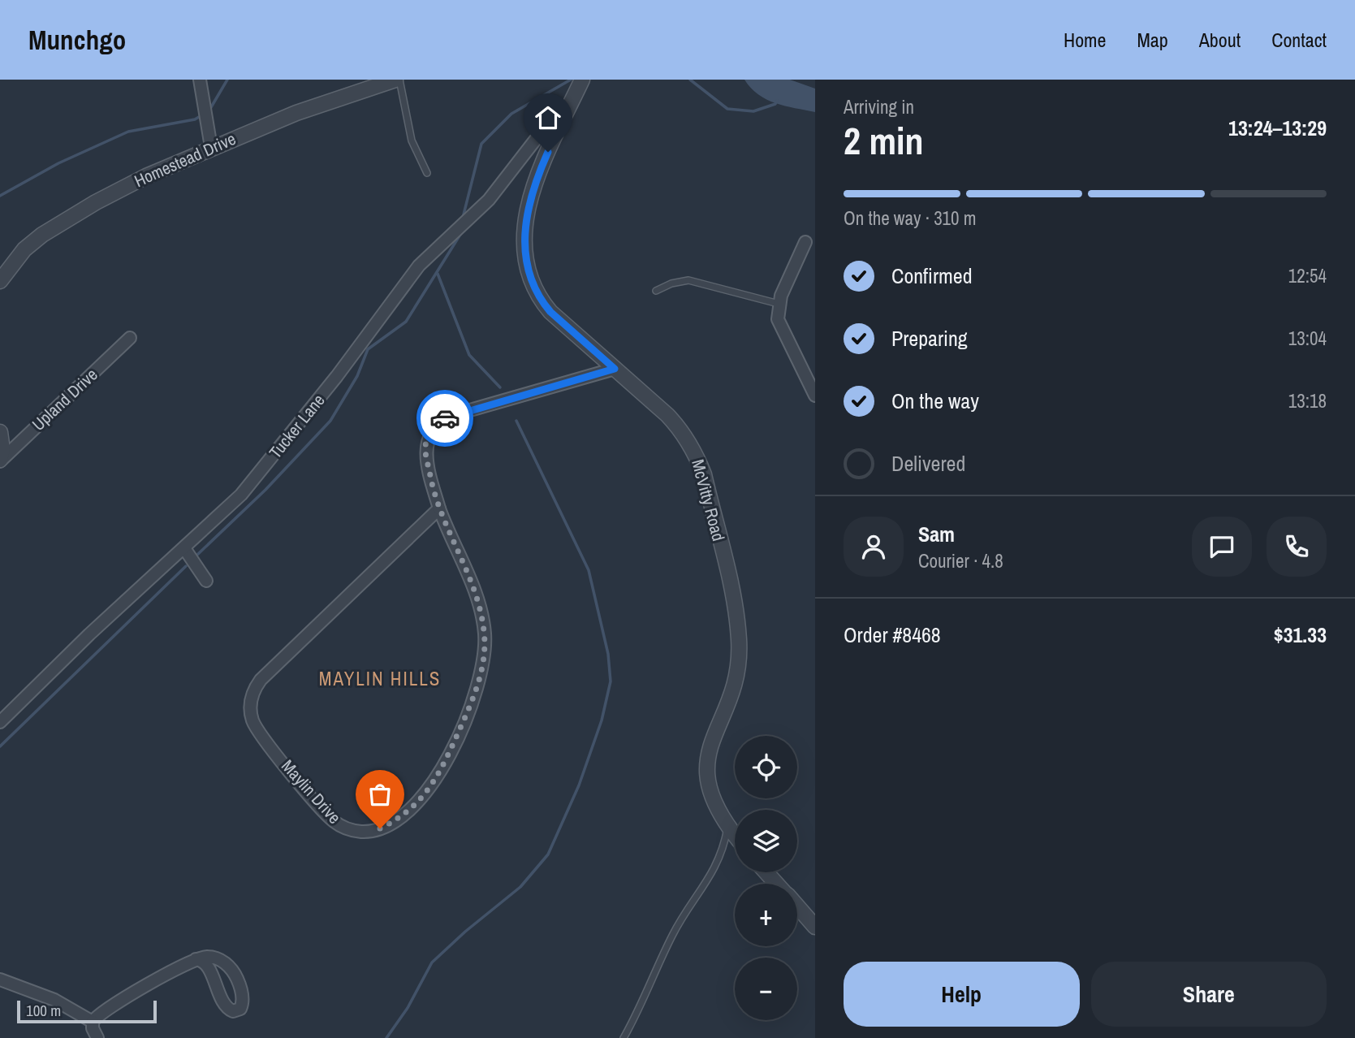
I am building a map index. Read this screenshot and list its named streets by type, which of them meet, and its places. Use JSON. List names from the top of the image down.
{
  "streets": {
    "street": [
      "Homestead Drive",
      "Upland Drive",
      "Tucker Lane",
      "McVitty Road",
      "Maylin Drive"
    ]
  },
  "crossings": [
    ["Tucker Lane", "McVitty Road"],
    ["McVitty Road", "Maylin Drive"]
  ],
  "districts": ["MAYLIN HILLS"],
  "scale_bar": "100 m",
  "page": {
    "header": "Munchgo",
    "nav": [
      "Home",
      "Map",
      "About",
      "Contact"
    ],
    "heading": ["2 min", "Arriving in", "13:24–13:29"],
    "panel": [
      "Sam",
      "Courier · 4.8",
      "Order #8468",
      "$31.33"
    ],
    "bar": "On the way · 310 m",
    "list": [
      ["Confirmed", "12:54"],
      ["Preparing", "13:04"],
      ["On the way", "13:18"],
      "Delivered"
    ],
    "map_buttons": ["+", "−"],
    "buttons": ["Help", "Share"],
    "scale": "100 m"
  }
}
